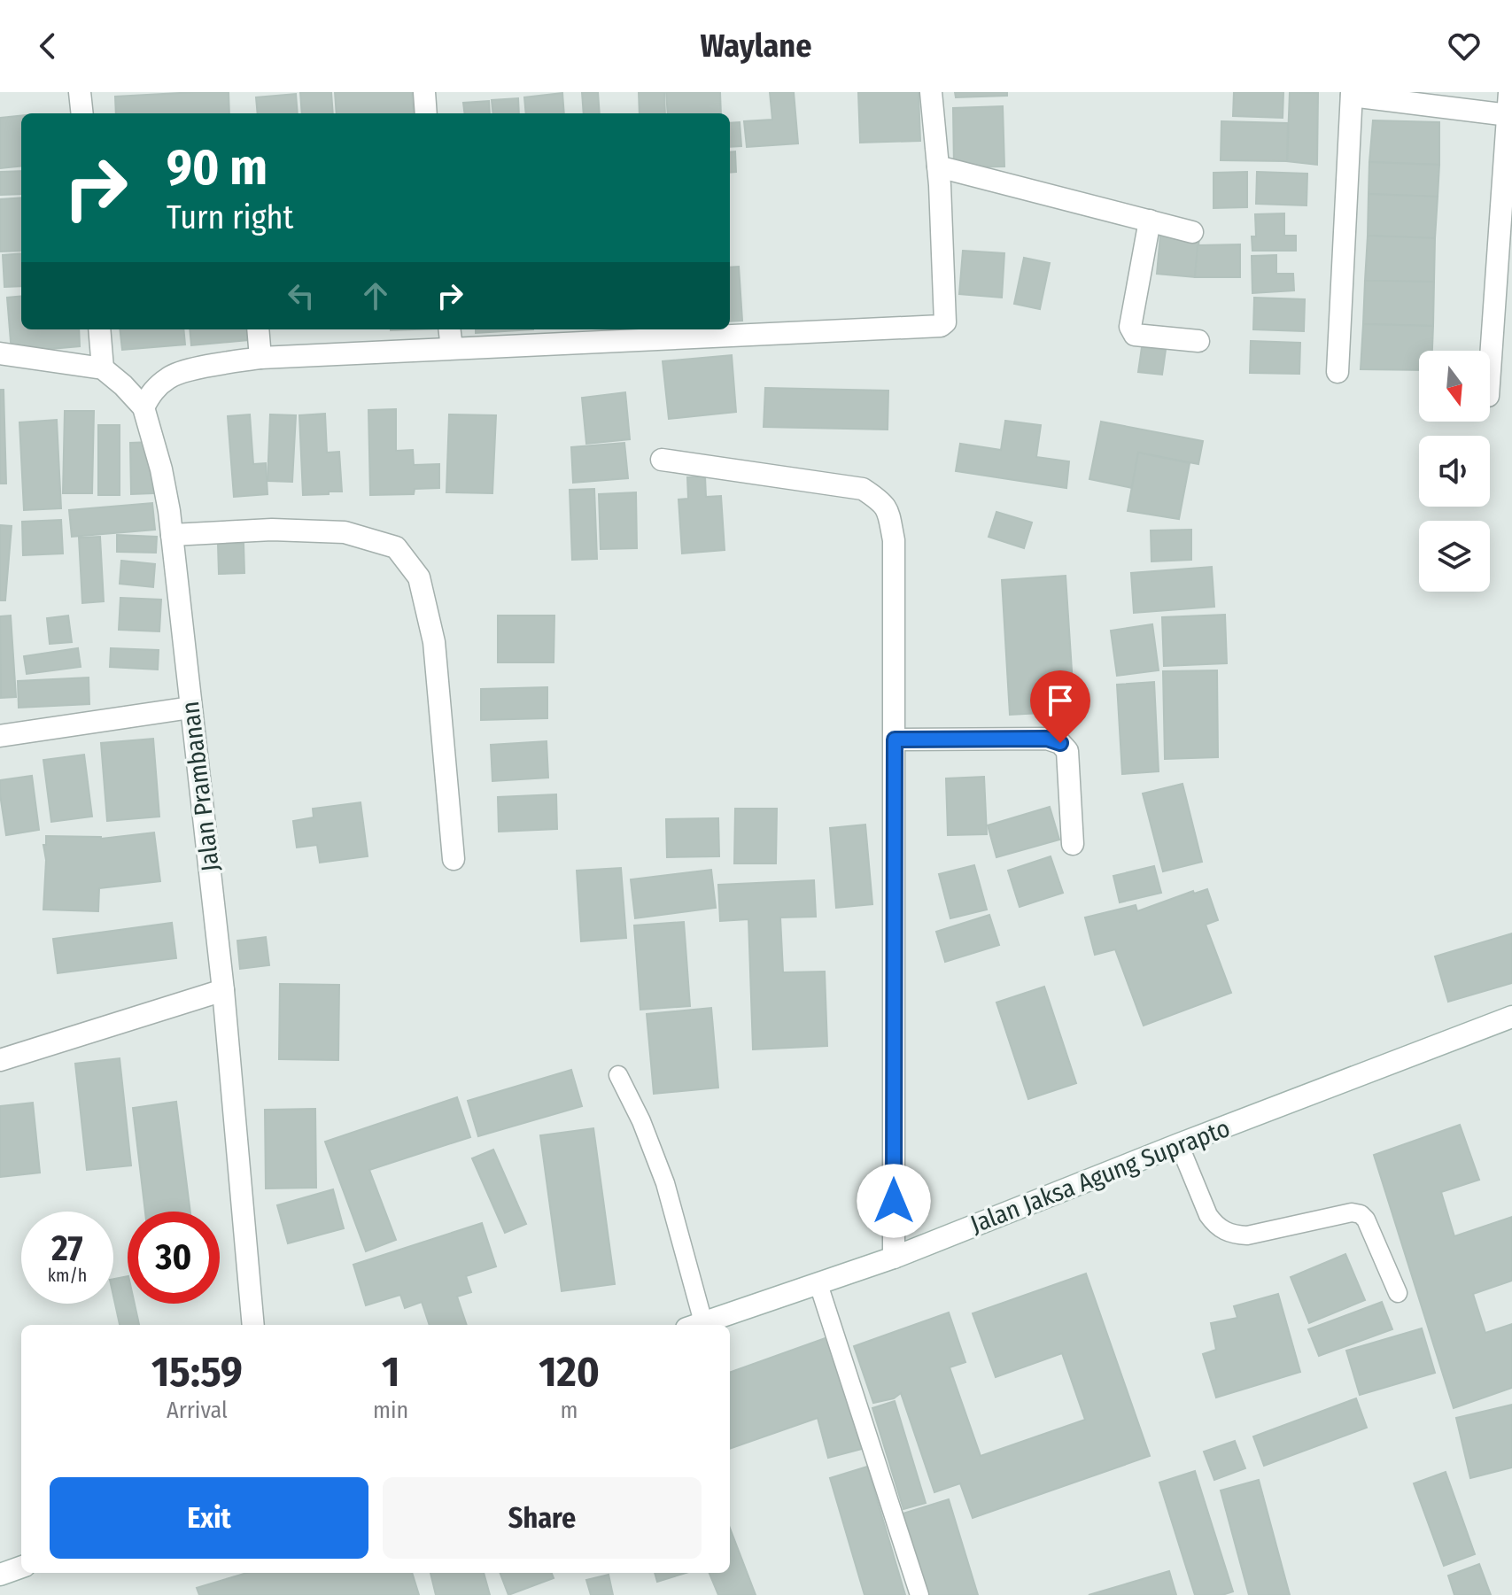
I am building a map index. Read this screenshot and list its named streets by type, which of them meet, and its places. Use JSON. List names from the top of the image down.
{
  "streets": {
    "street": ["Jalan Prambanan", "Jalan Jaksa Agung Suprapto"]
  },
  "north": "bottom",
  "page": {
    "header": "Waylane",
    "turn": ["90 m", "Turn right"],
    "speed": "27 km/h",
    "limit": "30",
    "eta": [
      "15:59",
      "Arrival",
      "1",
      "min",
      "120",
      "m"
    ],
    "buttons": ["Exit", "Share"]
  }
}
